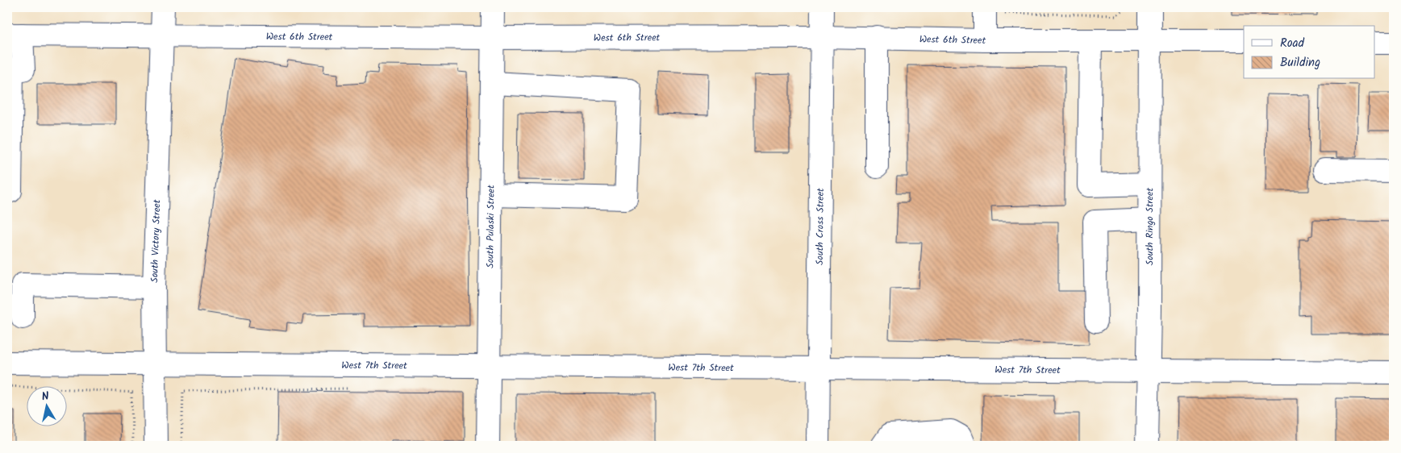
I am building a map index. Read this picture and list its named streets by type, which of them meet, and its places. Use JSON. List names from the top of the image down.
{
  "streets": {
    "street": [
      "West 6th Street",
      "South Pulaski Street",
      "South Cross Street",
      "South Ringo Street",
      "South Victory Street",
      "West 7th Street"
    ]
  },
  "crossings": [
    ["West 6th Street", "South Pulaski Street"],
    ["West 6th Street", "South Cross Street"],
    ["West 6th Street", "South Ringo Street"],
    ["West 6th Street", "South Victory Street"],
    ["South Pulaski Street", "West 7th Street"],
    ["South Cross Street", "West 7th Street"],
    ["South Ringo Street", "West 7th Street"],
    ["South Victory Street", "West 7th Street"]
  ],
  "legend": ["Road", "Building"],
  "north": "top"
}
